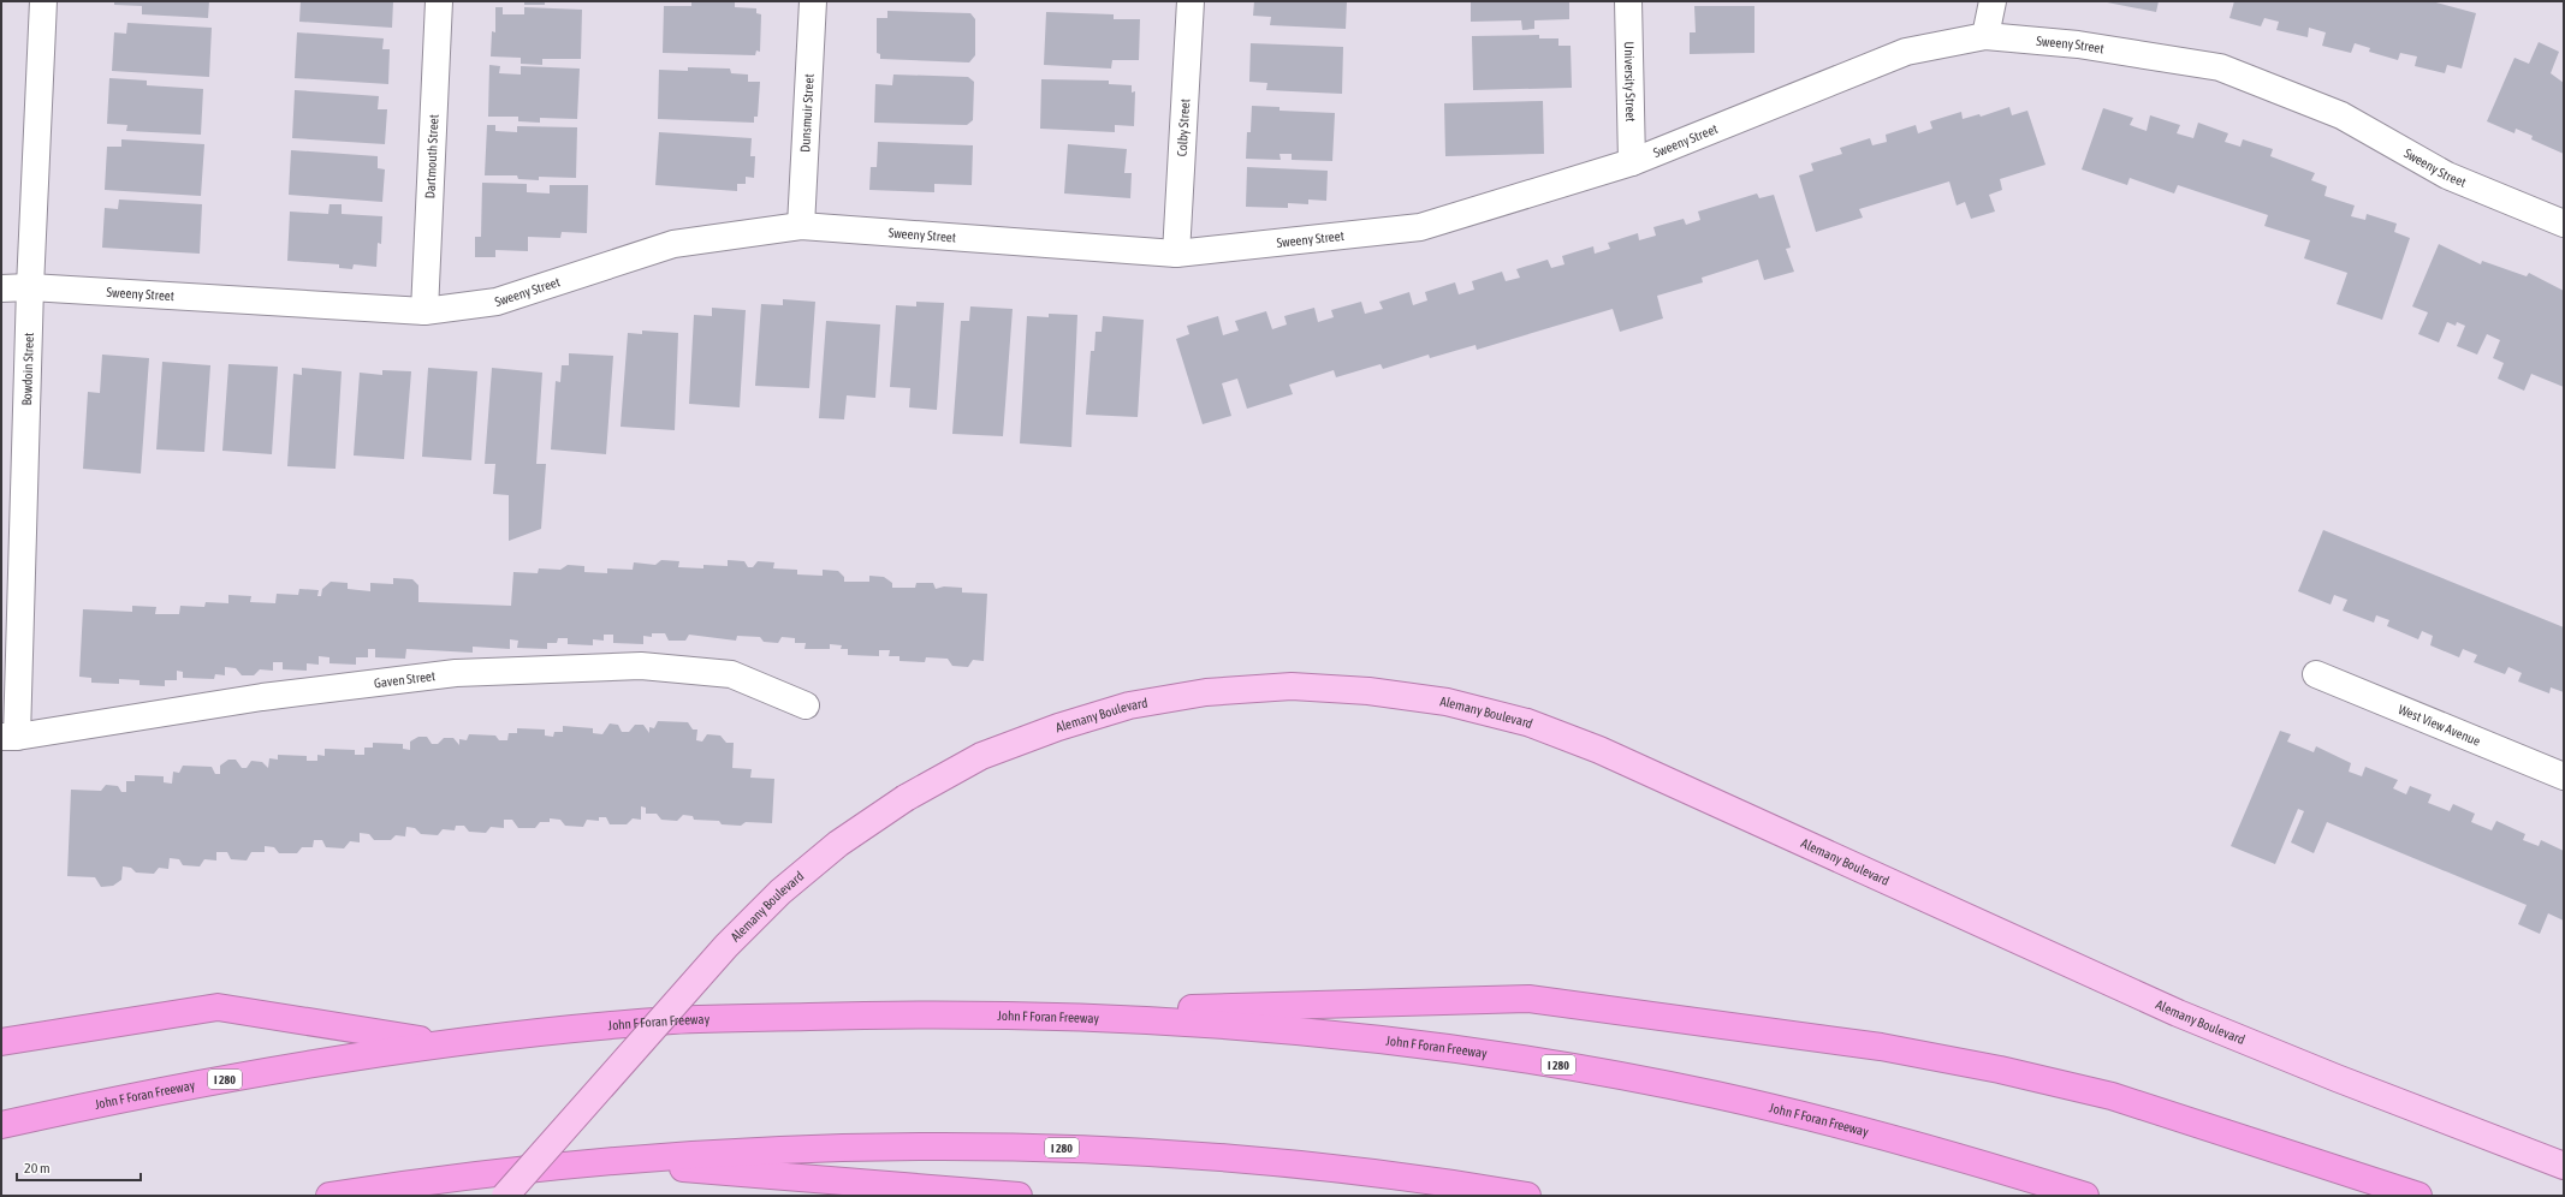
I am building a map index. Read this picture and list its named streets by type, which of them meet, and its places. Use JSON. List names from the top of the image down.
{
  "streets": {
    "highway": ["John F Foran Freeway", "I 280"],
    "main road": ["Alemany Boulevard"],
    "street": [
      "Sweeny Street",
      "University Street",
      "Dunsmuir Street",
      "Colby Street",
      "Dartmouth Street",
      "Bowdoin Street",
      "Gaven Street",
      "West View Avenue"
    ]
  },
  "crossings": [
    ["Sweeny Street", "University Street"],
    ["Sweeny Street", "Dunsmuir Street"],
    ["Sweeny Street", "Colby Street"],
    ["Sweeny Street", "Dartmouth Street"],
    ["Sweeny Street", "Bowdoin Street"],
    ["Bowdoin Street", "Gaven Street"]
  ],
  "scale_bar": "20 m"
}
